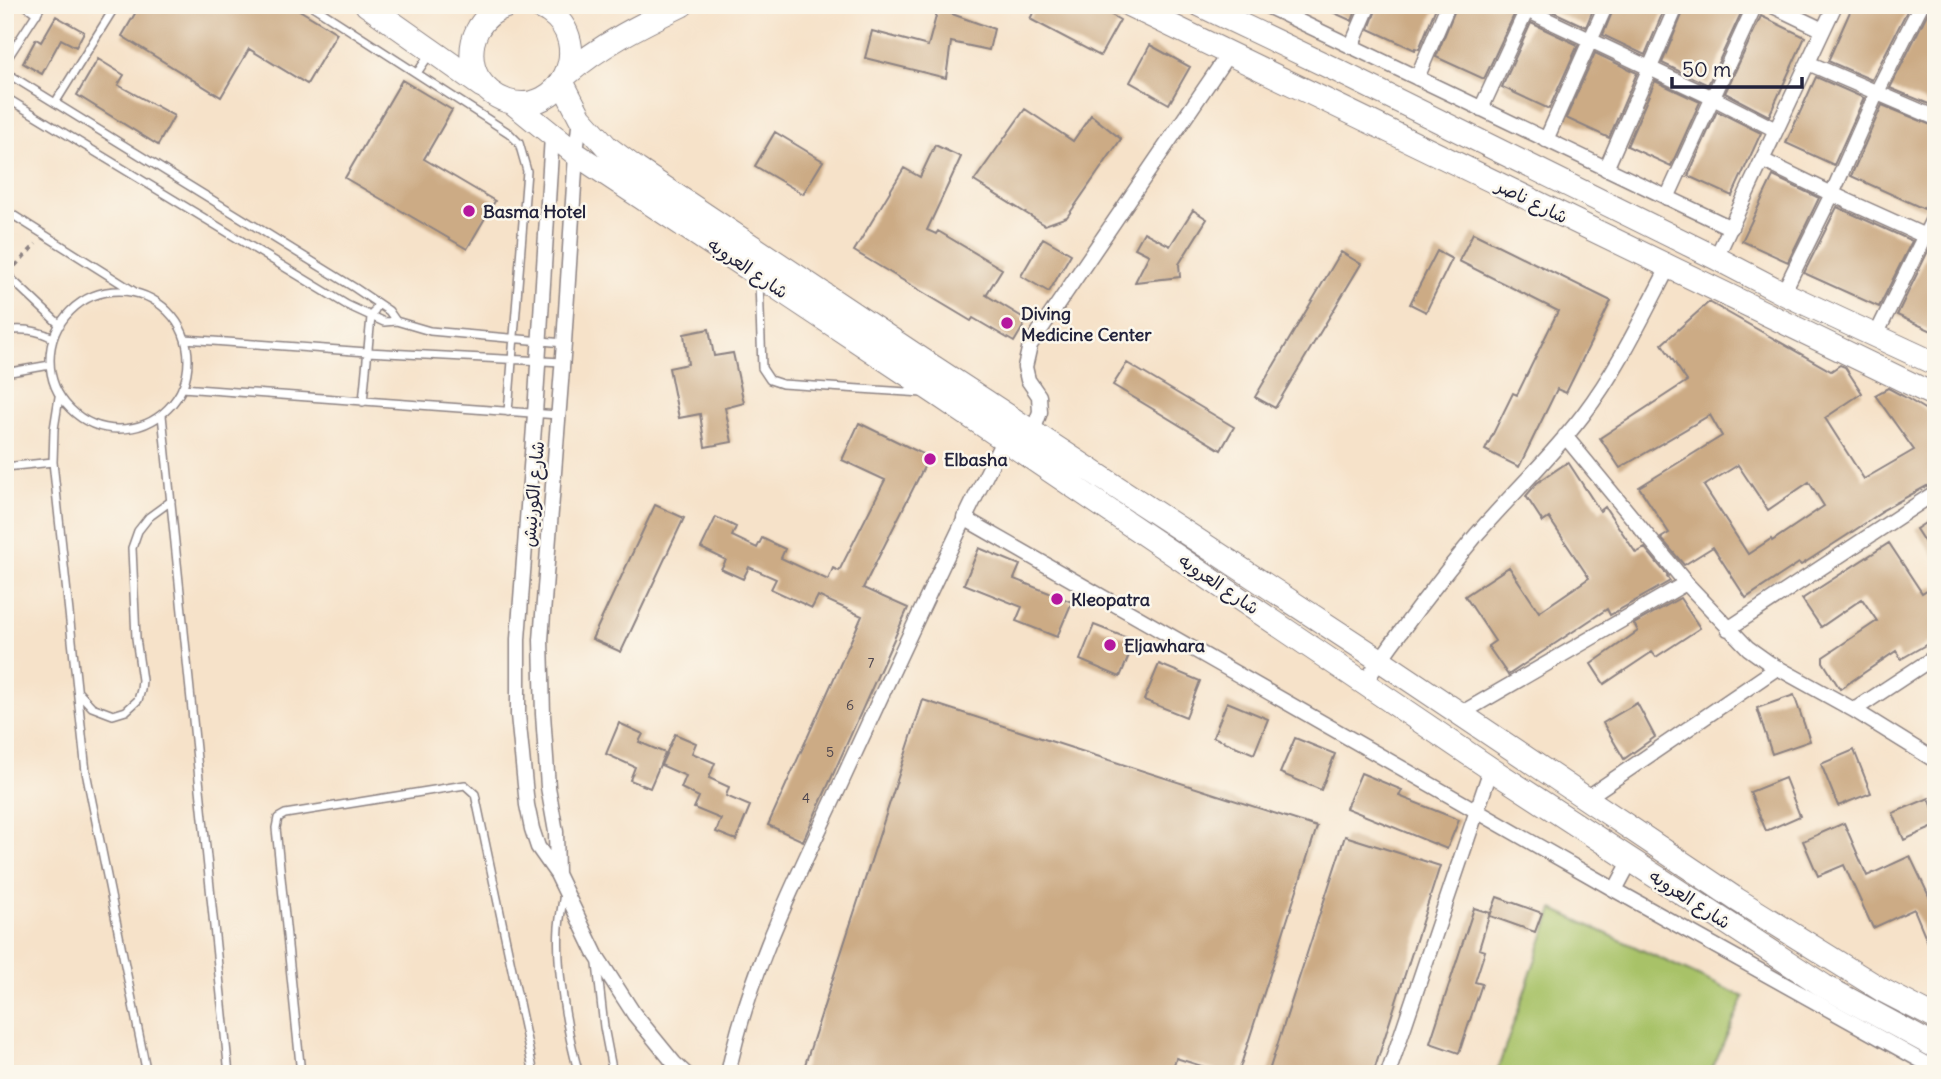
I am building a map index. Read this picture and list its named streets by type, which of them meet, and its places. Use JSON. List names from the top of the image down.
{
  "streets": {
    "main road": ["شارع ناصر", "شارع العروبه"],
    "street": ["شارع الكورنيش"]
  },
  "crossings": [
    ["شارع العروبه", "شارع الكورنيش"]
  ],
  "places": [
    "Basma Hotel",
    "Diving Medicine Center",
    "Elbasha",
    "Kleopatra",
    "Eljawhara"
  ],
  "house_numbers": [
    "7",
    "6",
    "5",
    "4"
  ],
  "scale_bar": "50 m"
}
